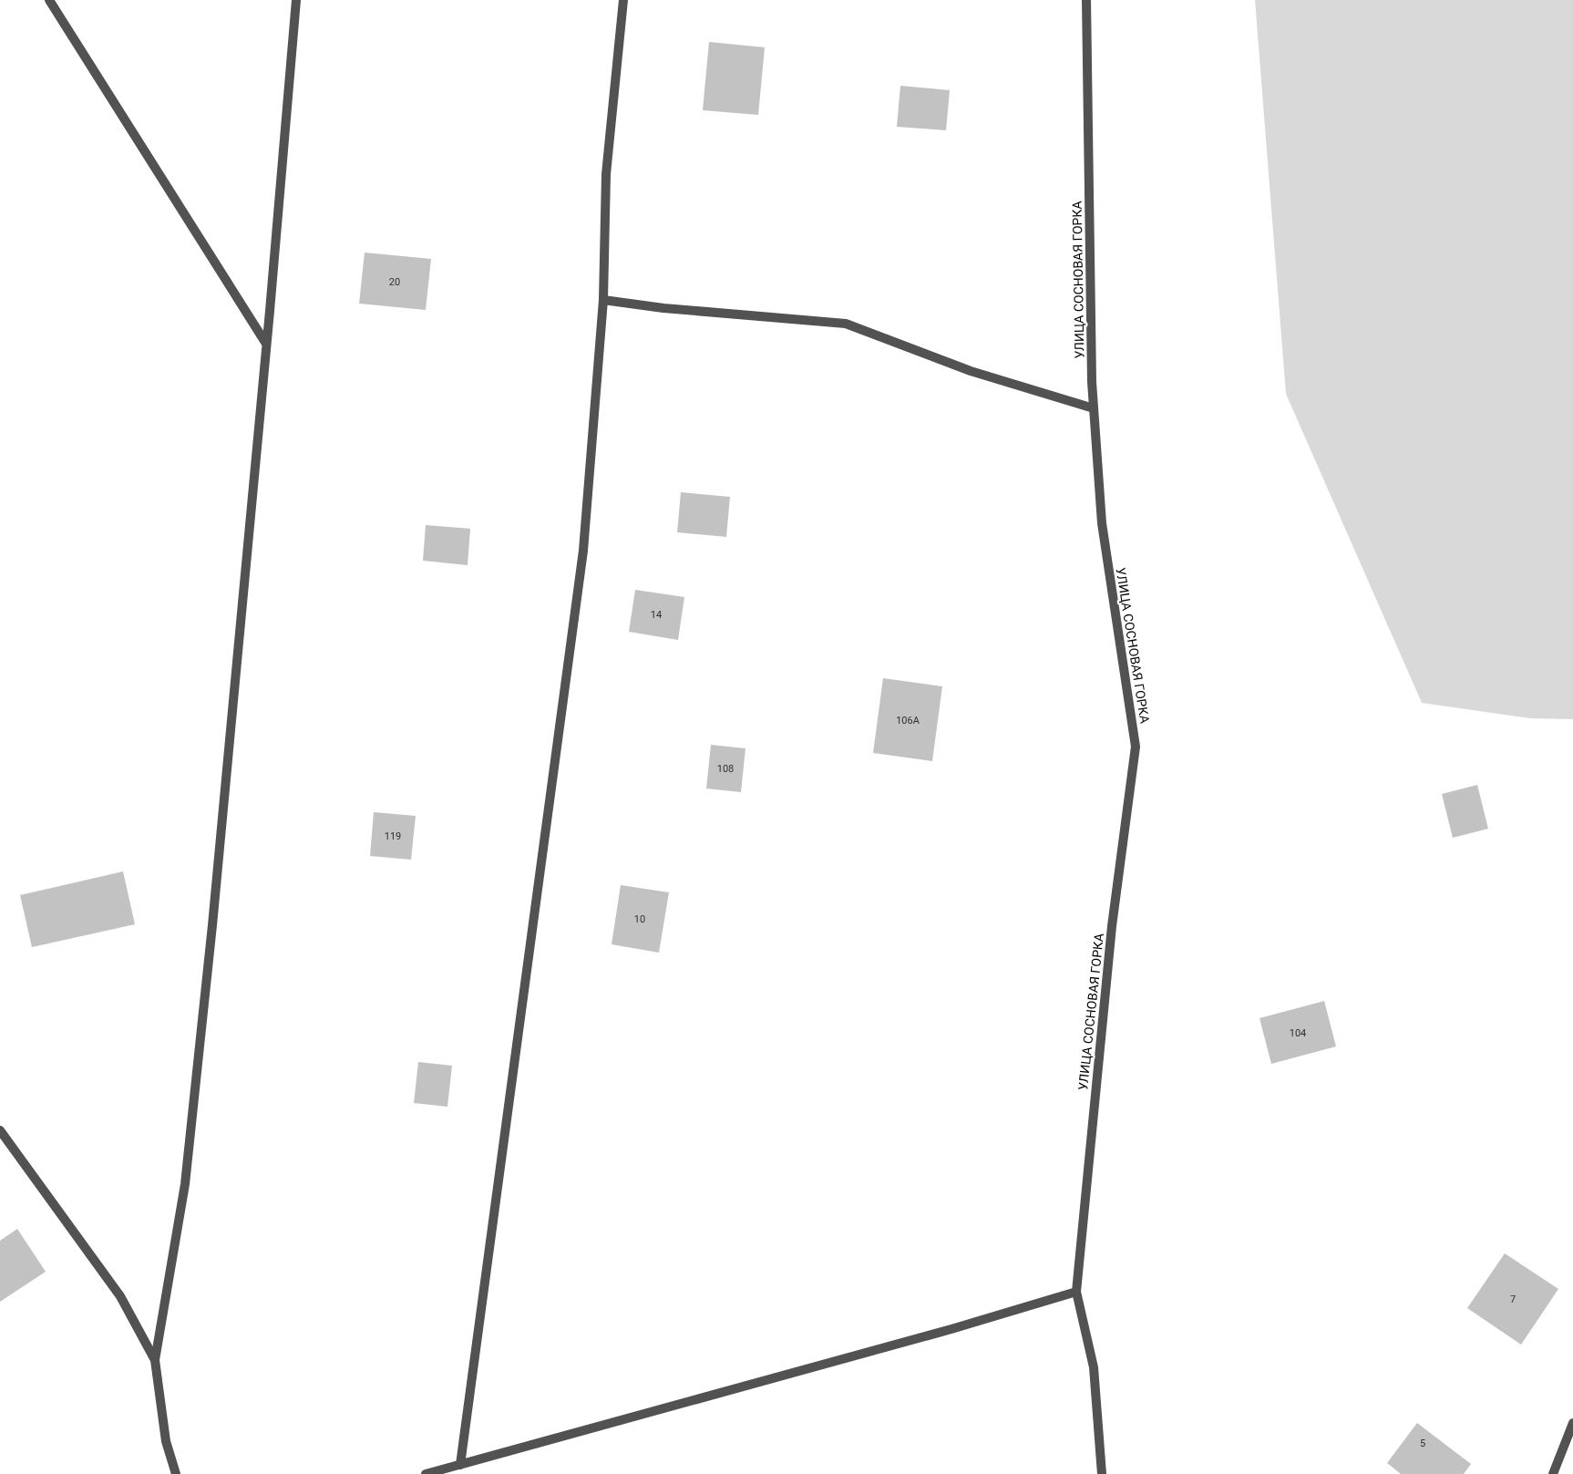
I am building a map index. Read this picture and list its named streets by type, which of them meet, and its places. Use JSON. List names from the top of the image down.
{
  "streets": {
    "street": ["УЛИЦА СОСНОВАЯ ГОРКА"]
  },
  "house_numbers": [
    "20",
    "14",
    "106А",
    "108",
    "119",
    "10",
    "104",
    "7",
    "5"
  ]
}
